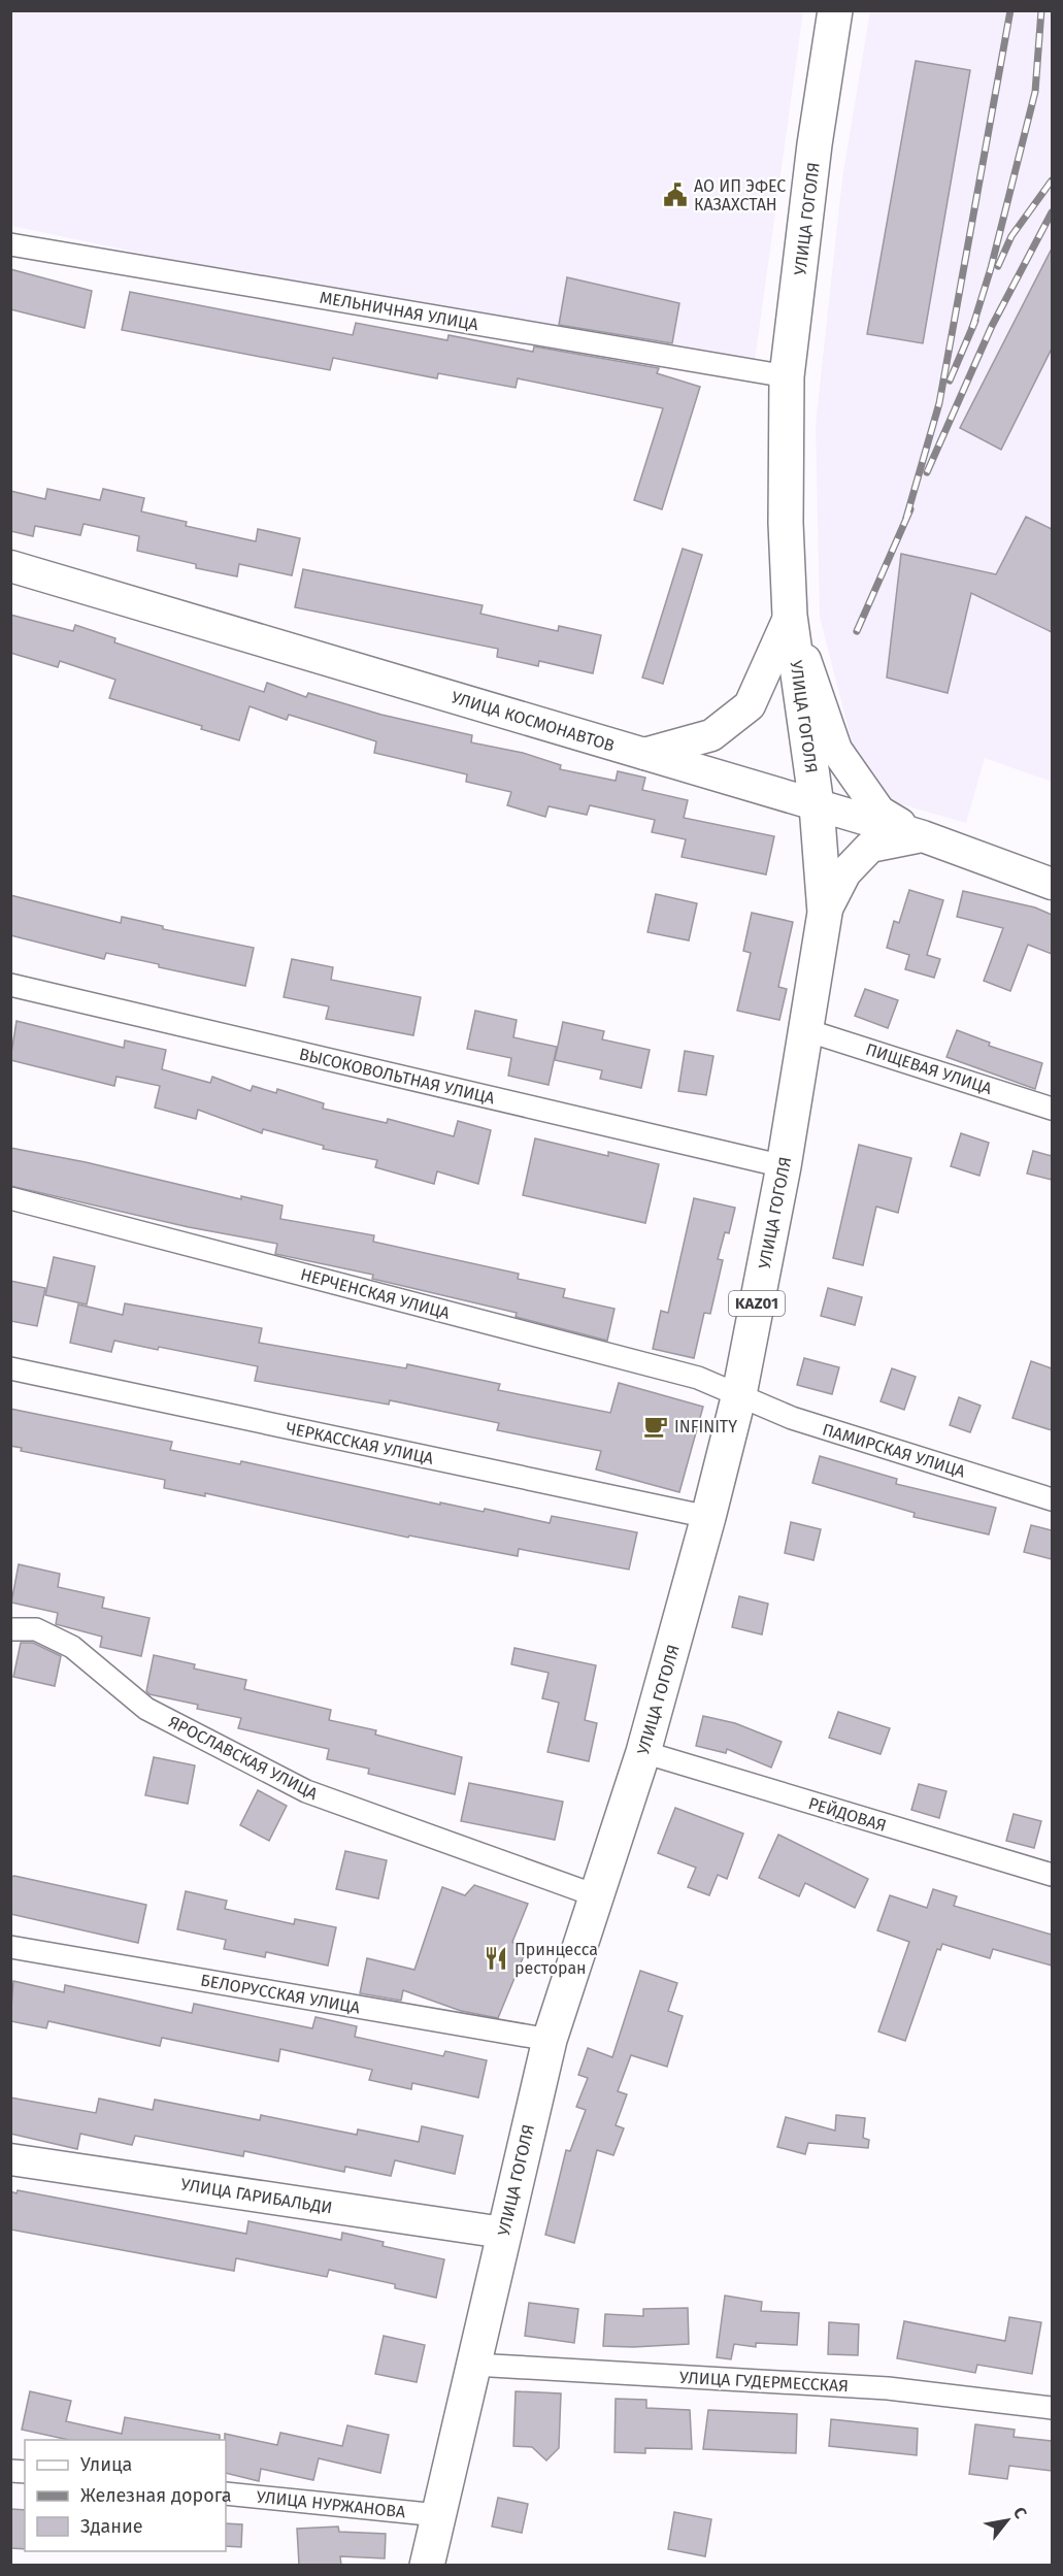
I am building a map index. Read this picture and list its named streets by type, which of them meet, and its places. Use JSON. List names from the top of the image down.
{
  "streets": {
    "highway": ["УЛИЦА ГОГОЛЯ", "KАZ01"],
    "street": [
      "МЕЛЬНИЧНАЯ УЛИЦА",
      "УЛИЦА КОСМОНАВТОВ",
      "ПИЩЕВАЯ УЛИЦА",
      "ВЫСОКОВОЛЬТНАЯ УЛИЦА",
      "НЕРЧЕНСКАЯ УЛИЦА",
      "ЧЕРКАССКАЯ УЛИЦА",
      "ПАМИРСКАЯ УЛИЦА",
      "ЯРОСЛАВСКАЯ УЛИЦА",
      "РЕЙДОВАЯ",
      "БЕЛОРУССКАЯ УЛИЦА",
      "УЛИЦА ГАРИБАЛЬДИ",
      "УЛИЦА ГУДЕРМЕССКАЯ",
      "УЛИЦА НУРЖАНОВА"
    ]
  },
  "crossings": [
    ["УЛИЦА ГОГОЛЯ", "МЕЛЬНИЧНАЯ УЛИЦА"],
    ["УЛИЦА ГОГОЛЯ", "УЛИЦА КОСМОНАВТОВ"],
    ["УЛИЦА ГОГОЛЯ", "ПИЩЕВАЯ УЛИЦА"],
    ["УЛИЦА ГОГОЛЯ", "ВЫСОКОВОЛЬТНАЯ УЛИЦА"],
    ["УЛИЦА ГОГОЛЯ", "НЕРЧЕНСКАЯ УЛИЦА"],
    ["УЛИЦА ГОГОЛЯ", "ЧЕРКАССКАЯ УЛИЦА"],
    ["УЛИЦА ГОГОЛЯ", "ПАМИРСКАЯ УЛИЦА"],
    ["УЛИЦА ГОГОЛЯ", "ЯРОСЛАВСКАЯ УЛИЦА"],
    ["УЛИЦА ГОГОЛЯ", "РЕЙДОВАЯ"],
    ["УЛИЦА ГОГОЛЯ", "БЕЛОРУССКАЯ УЛИЦА"],
    ["УЛИЦА ГОГОЛЯ", "УЛИЦА ГАРИБАЛЬДИ"],
    ["УЛИЦА ГОГОЛЯ", "УЛИЦА ГУДЕРМЕССКАЯ"],
    ["УЛИЦА ГОГОЛЯ", "УЛИЦА НУРЖАНОВА"],
    ["НЕРЧЕНСКАЯ УЛИЦА", "ПАМИРСКАЯ УЛИЦА"]
  ],
  "places": {
    "public building": ["АО ИП ЭФЕС КАЗАХСТАН"],
    "cafe": ["INFINITY"],
    "restaurant": ["Принцесса ресторан"]
  },
  "legend": ["Улица", "Железная дорога", "Здание"],
  "north": "top right"
}
